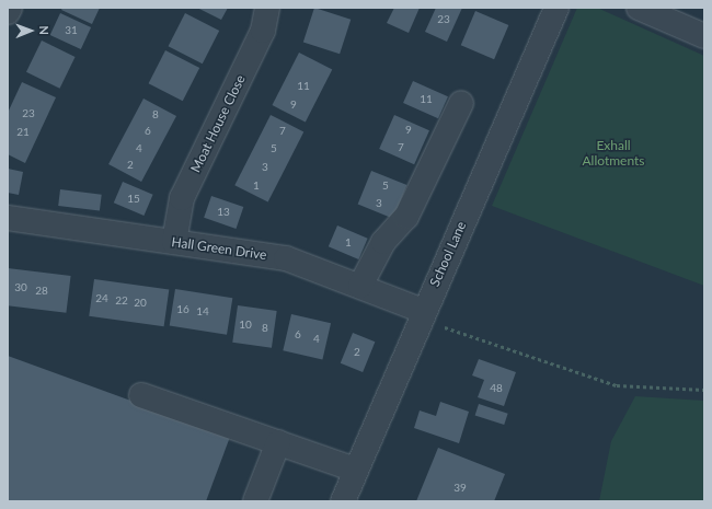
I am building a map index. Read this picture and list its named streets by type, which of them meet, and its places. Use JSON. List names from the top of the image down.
{
  "streets": {
    "street": ["Moat House Close", "Hall Green Drive", "School Lane"]
  },
  "crossings": [
    ["Moat House Close", "Hall Green Drive"],
    ["Hall Green Drive", "School Lane"]
  ],
  "parks": ["Exhall Allotments"],
  "house_numbers": [
    "23",
    "31",
    "11",
    "11",
    "9",
    "23",
    "8",
    "9",
    "6",
    "7",
    "21",
    "7",
    "4",
    "5",
    "2",
    "3",
    "1",
    "5",
    "15",
    "3",
    "13",
    "1",
    "30",
    "28",
    "24",
    "22",
    "20",
    "16",
    "14",
    "10",
    "8",
    "6",
    "4",
    "2",
    "48",
    "39"
  ],
  "north": "right"
}
